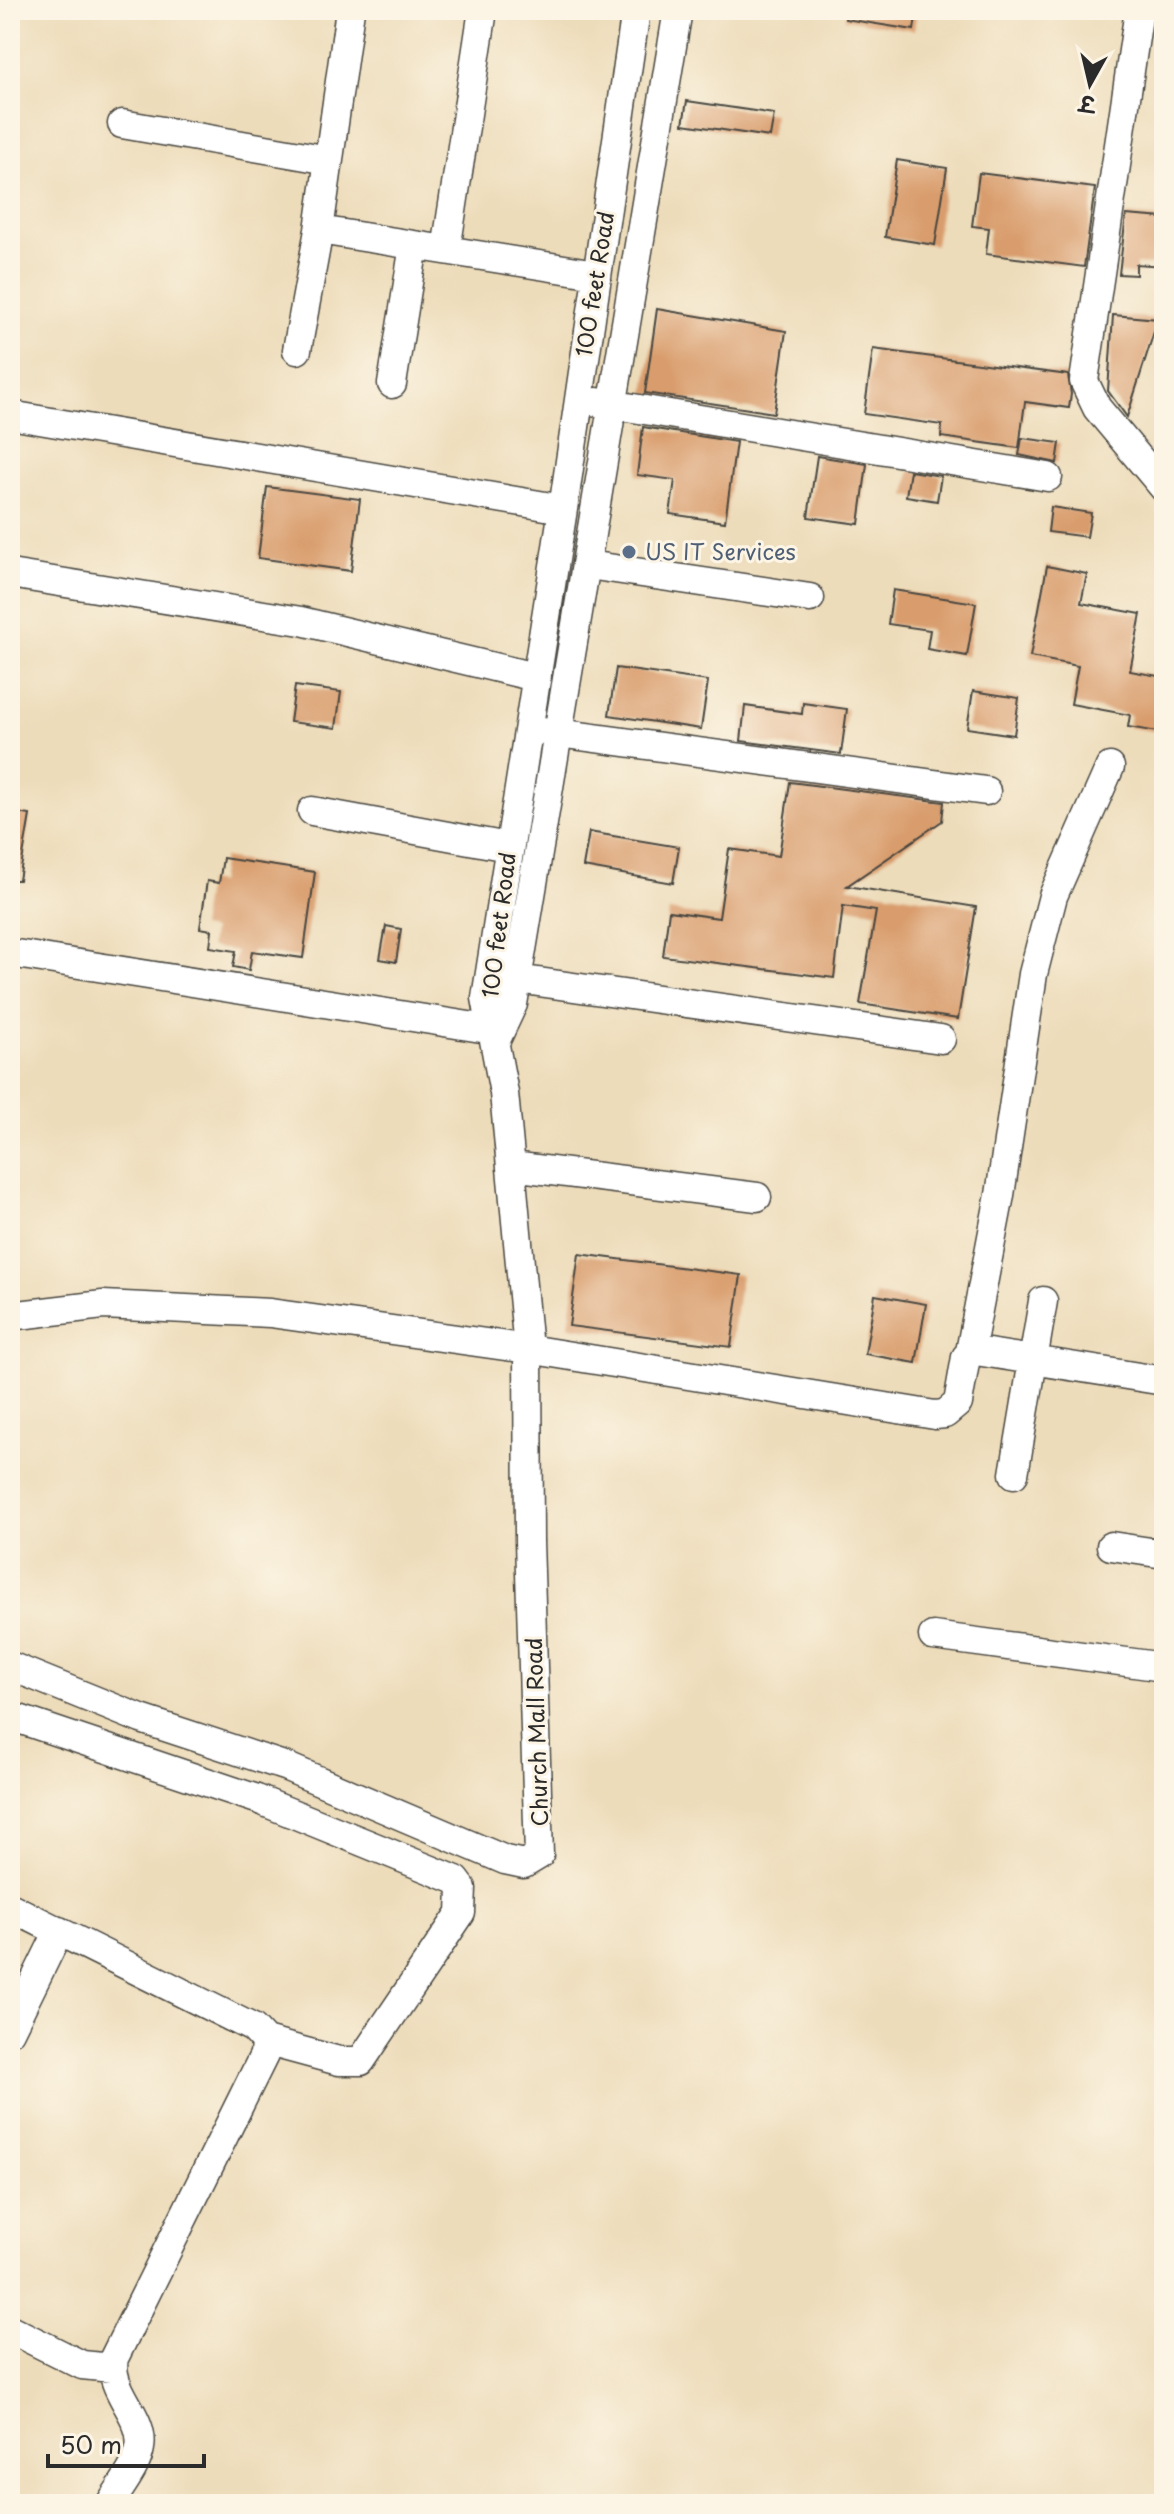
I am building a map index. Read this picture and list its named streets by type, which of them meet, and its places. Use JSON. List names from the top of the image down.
{
  "streets": {
    "street": ["100 feet Road", "Church Mall Road"]
  },
  "crossings": [
    ["100 feet Road", "Church Mall Road"]
  ],
  "places": ["US IT Services"],
  "scale_bar": "50 m",
  "north": "bottom"
}
